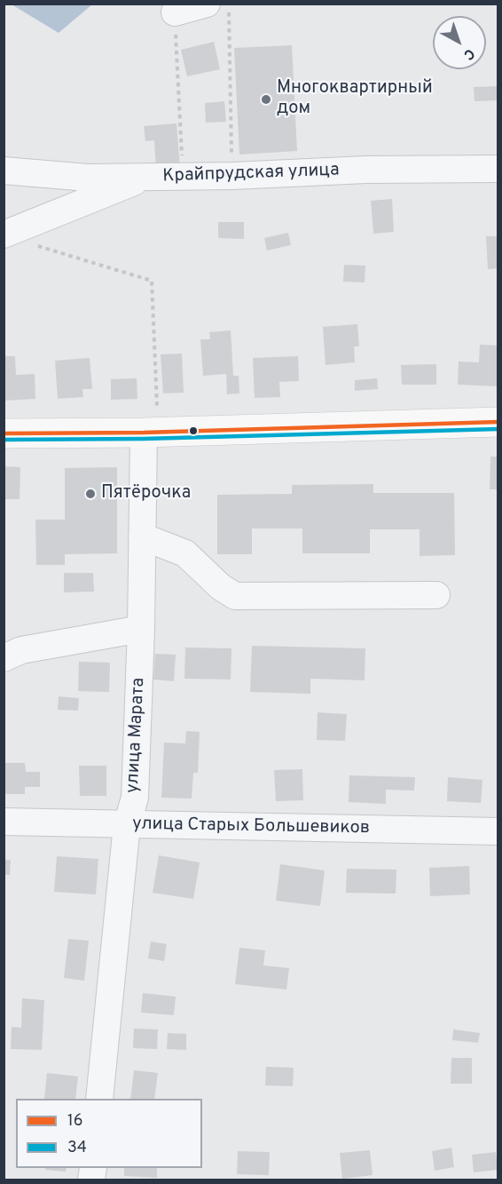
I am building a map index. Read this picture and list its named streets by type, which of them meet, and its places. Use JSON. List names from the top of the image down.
{
  "streets": {
    "street": ["Крайпрудская улица", "улица Марата", "улица Старых Большевиков"]
  },
  "crossings": [
    ["улица Марата", "улица Старых Большевиков"]
  ],
  "places": ["Многоквартирный дом", "Пятёрочка"],
  "lines": ["transit line 16", "transit line 34"],
  "legend": ["16", "34"],
  "north": "bottom right"
}
